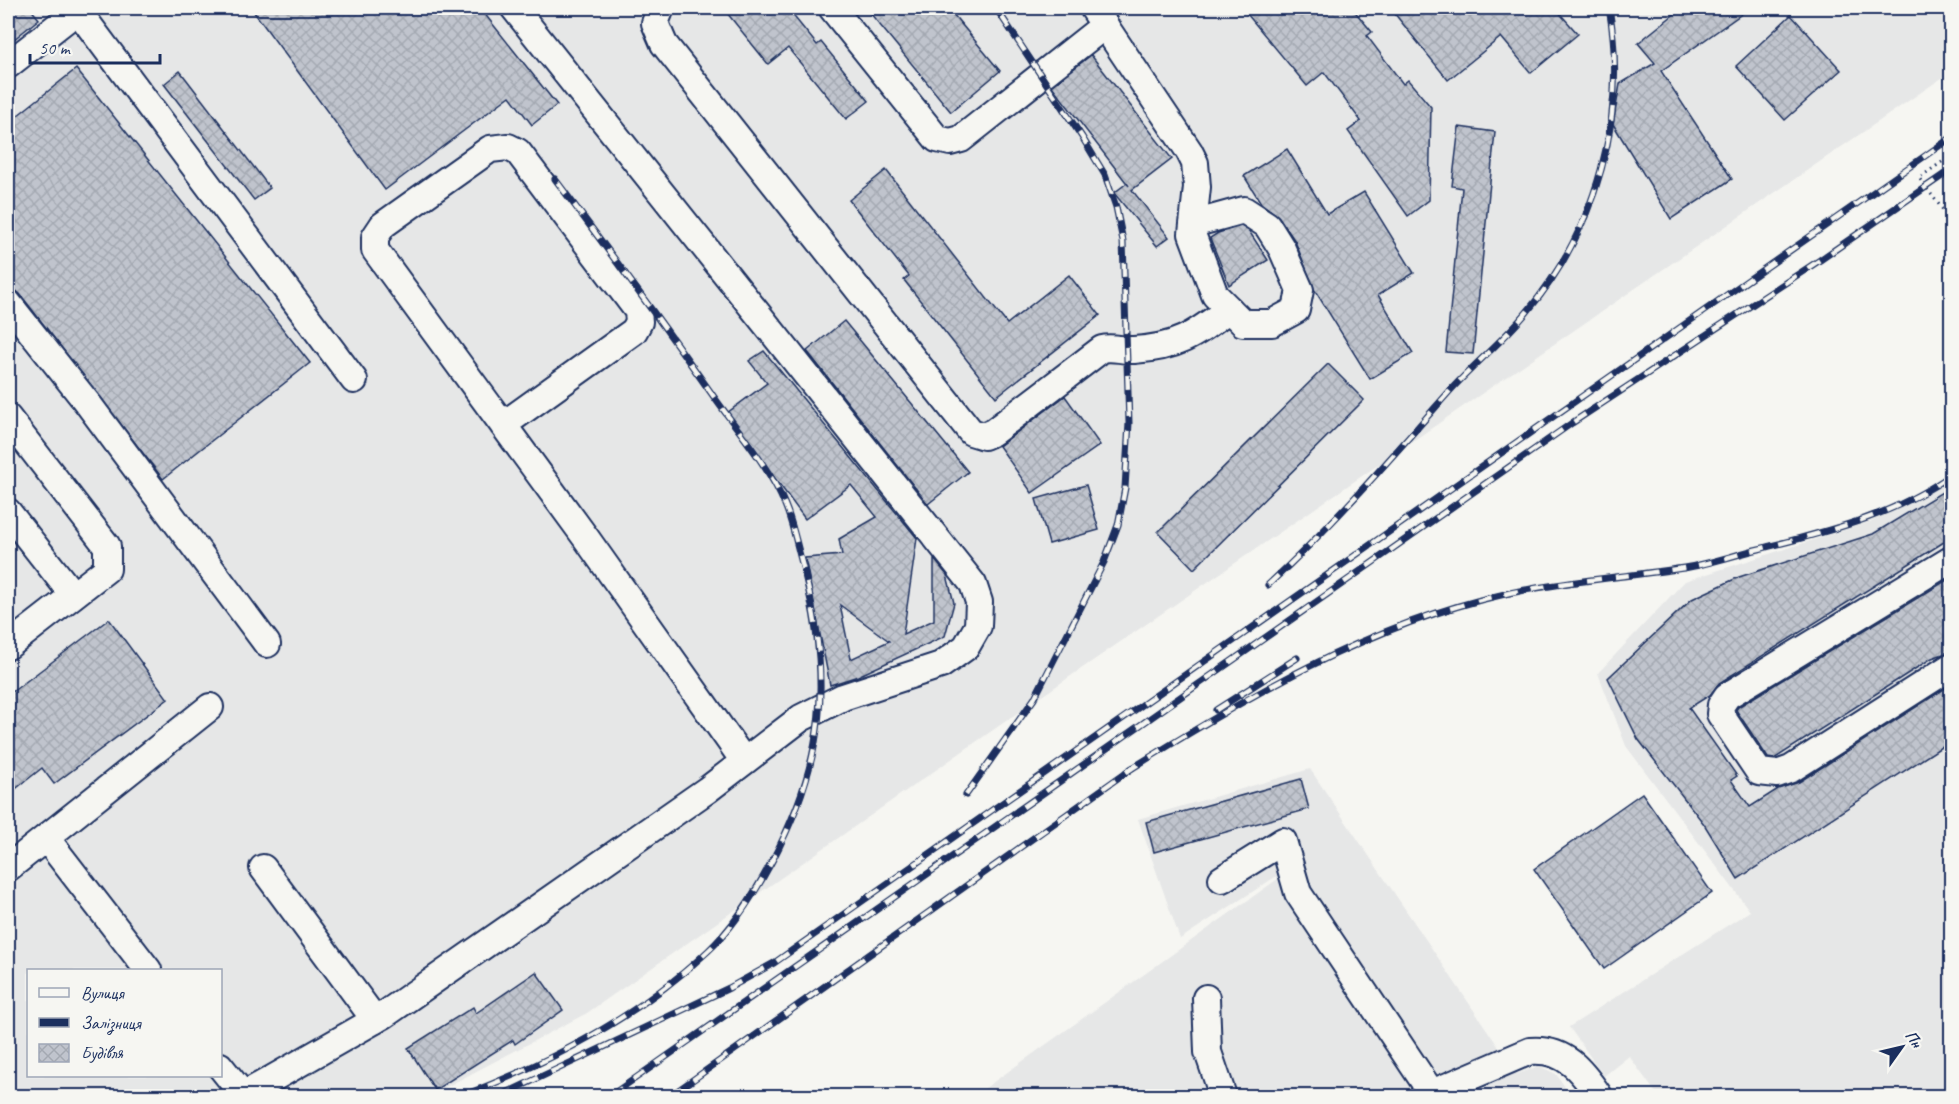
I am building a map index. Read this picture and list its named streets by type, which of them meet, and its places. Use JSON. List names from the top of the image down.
{
  "legend": ["Вулиця", "Залізниця", "Будівля"],
  "scale_bar": "50 m",
  "north": "top right"
}
